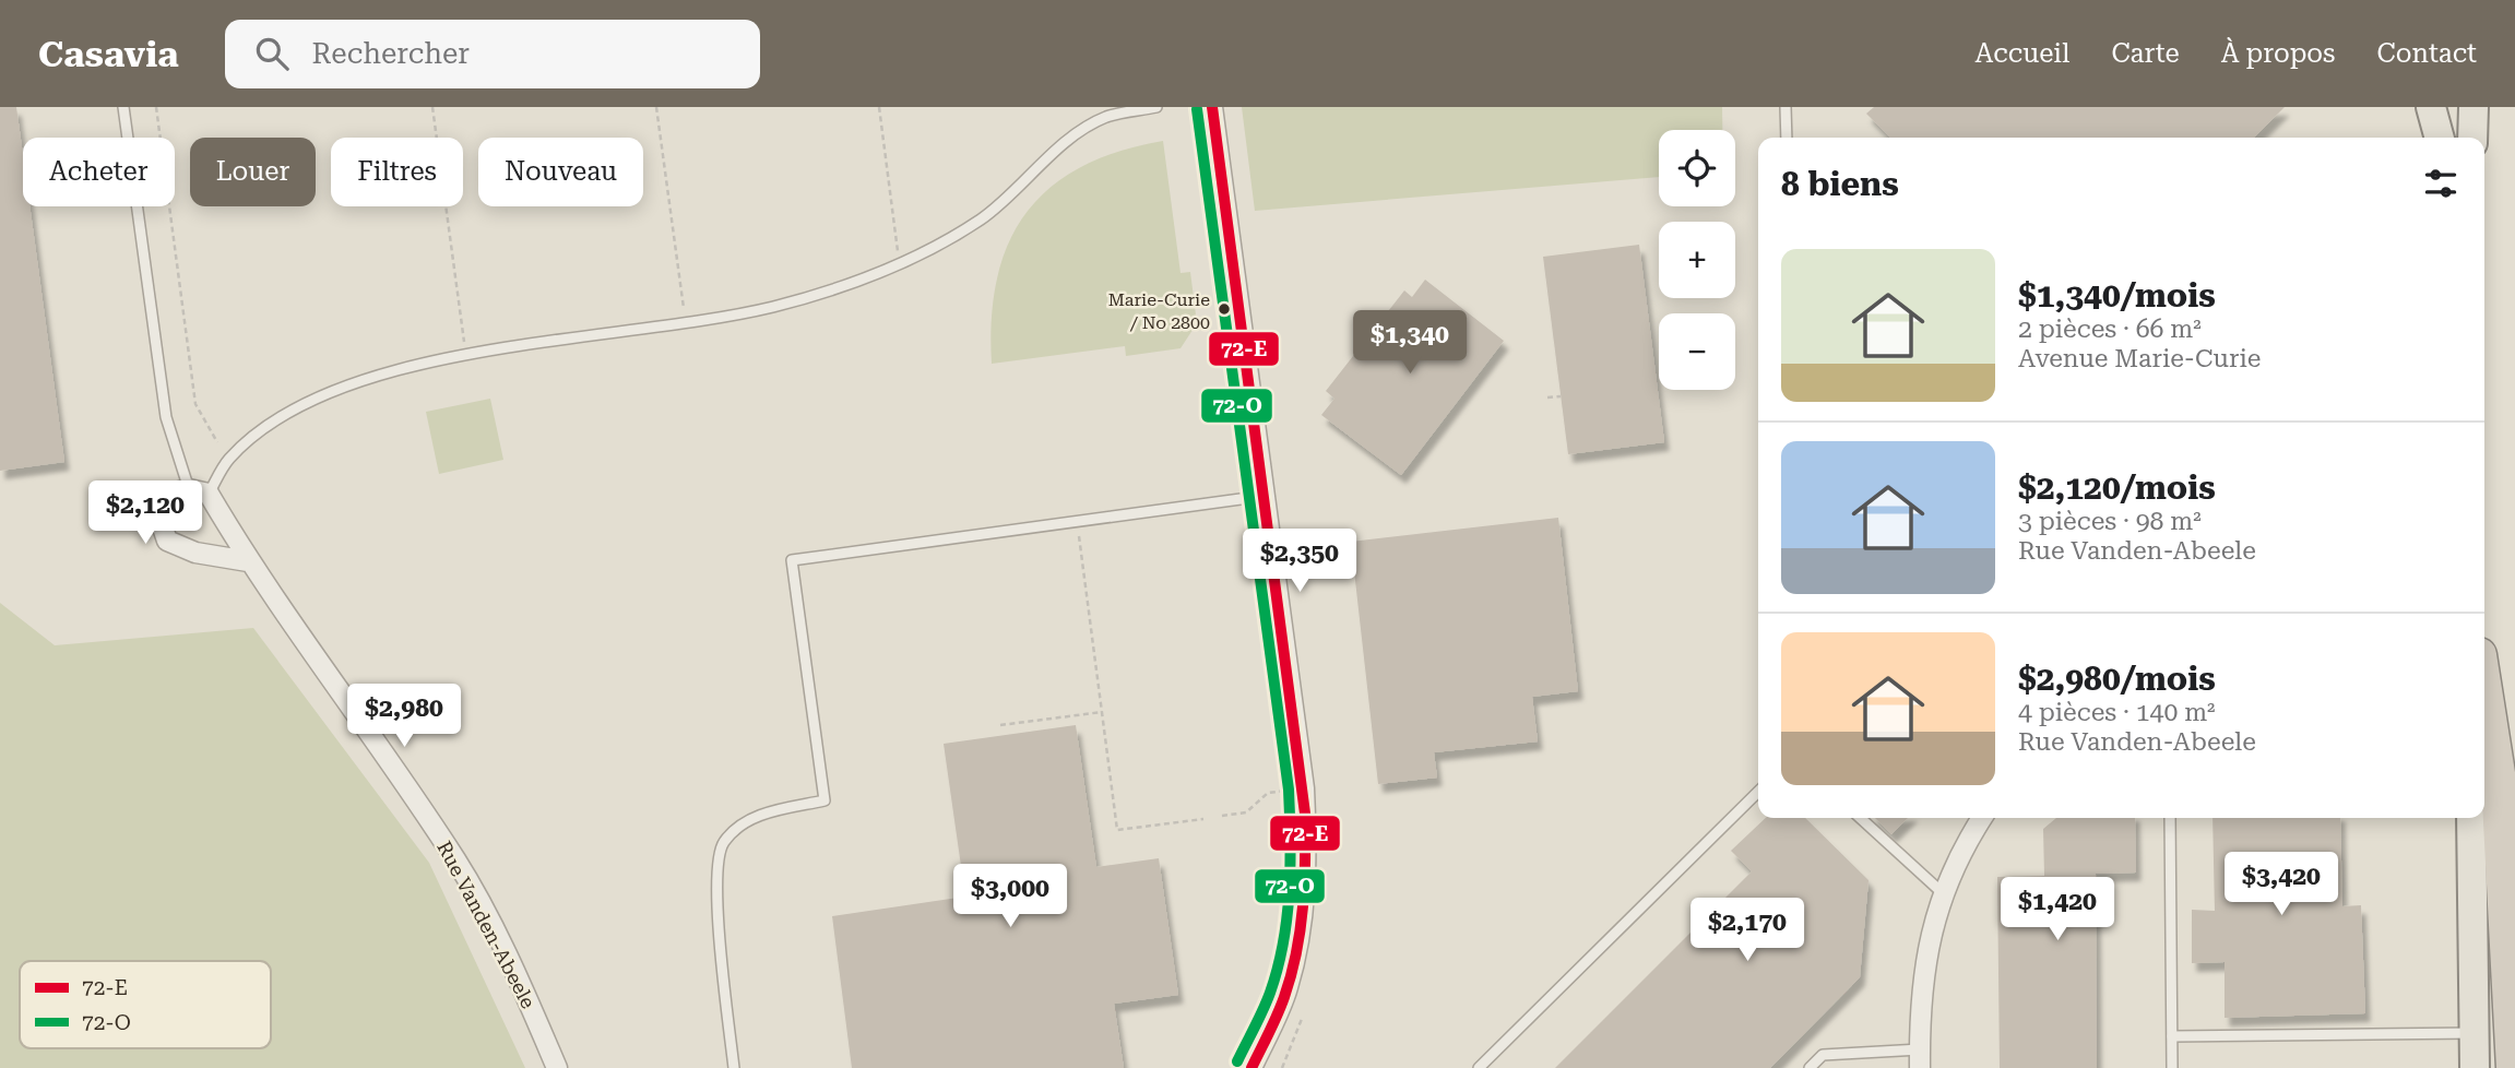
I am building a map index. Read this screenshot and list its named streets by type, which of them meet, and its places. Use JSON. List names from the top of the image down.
{
  "streets": {
    "street": ["Rue Vanden-Abeele"]
  },
  "places": ["Marie-Curie / No 2800"],
  "lines": ["transit line 72-E", "transit line 72-O"],
  "legend": ["72-E", "72-O"],
  "page": {
    "header": "Casavia",
    "search": "Rechercher",
    "nav": [
      "Accueil",
      "Carte",
      "À propos",
      "Contact"
    ],
    "map_buttons": ["+", "−"],
    "chip": [
      "Acheter",
      "Louer",
      "Filtres",
      "Nouveau"
    ],
    "heading": "8 biens",
    "list": [
      {
        "name": "$1,340/mois",
        "note": "2 pièces · 66 m² · Avenue Marie-Curie"
      },
      {
        "name": "$2,120/mois",
        "note": "3 pièces · 98 m² · Rue Vanden-Abeele"
      },
      {
        "name": "$2,980/mois",
        "note": "4 pièces · 140 m² · Rue Vanden-Abeele"
      }
    ],
    "price": [
      "$1,340",
      "$2,120",
      "$2,350",
      "$2,980",
      "$3,420",
      "$3,000",
      "$1,420",
      "$2,170"
    ]
  }
}
